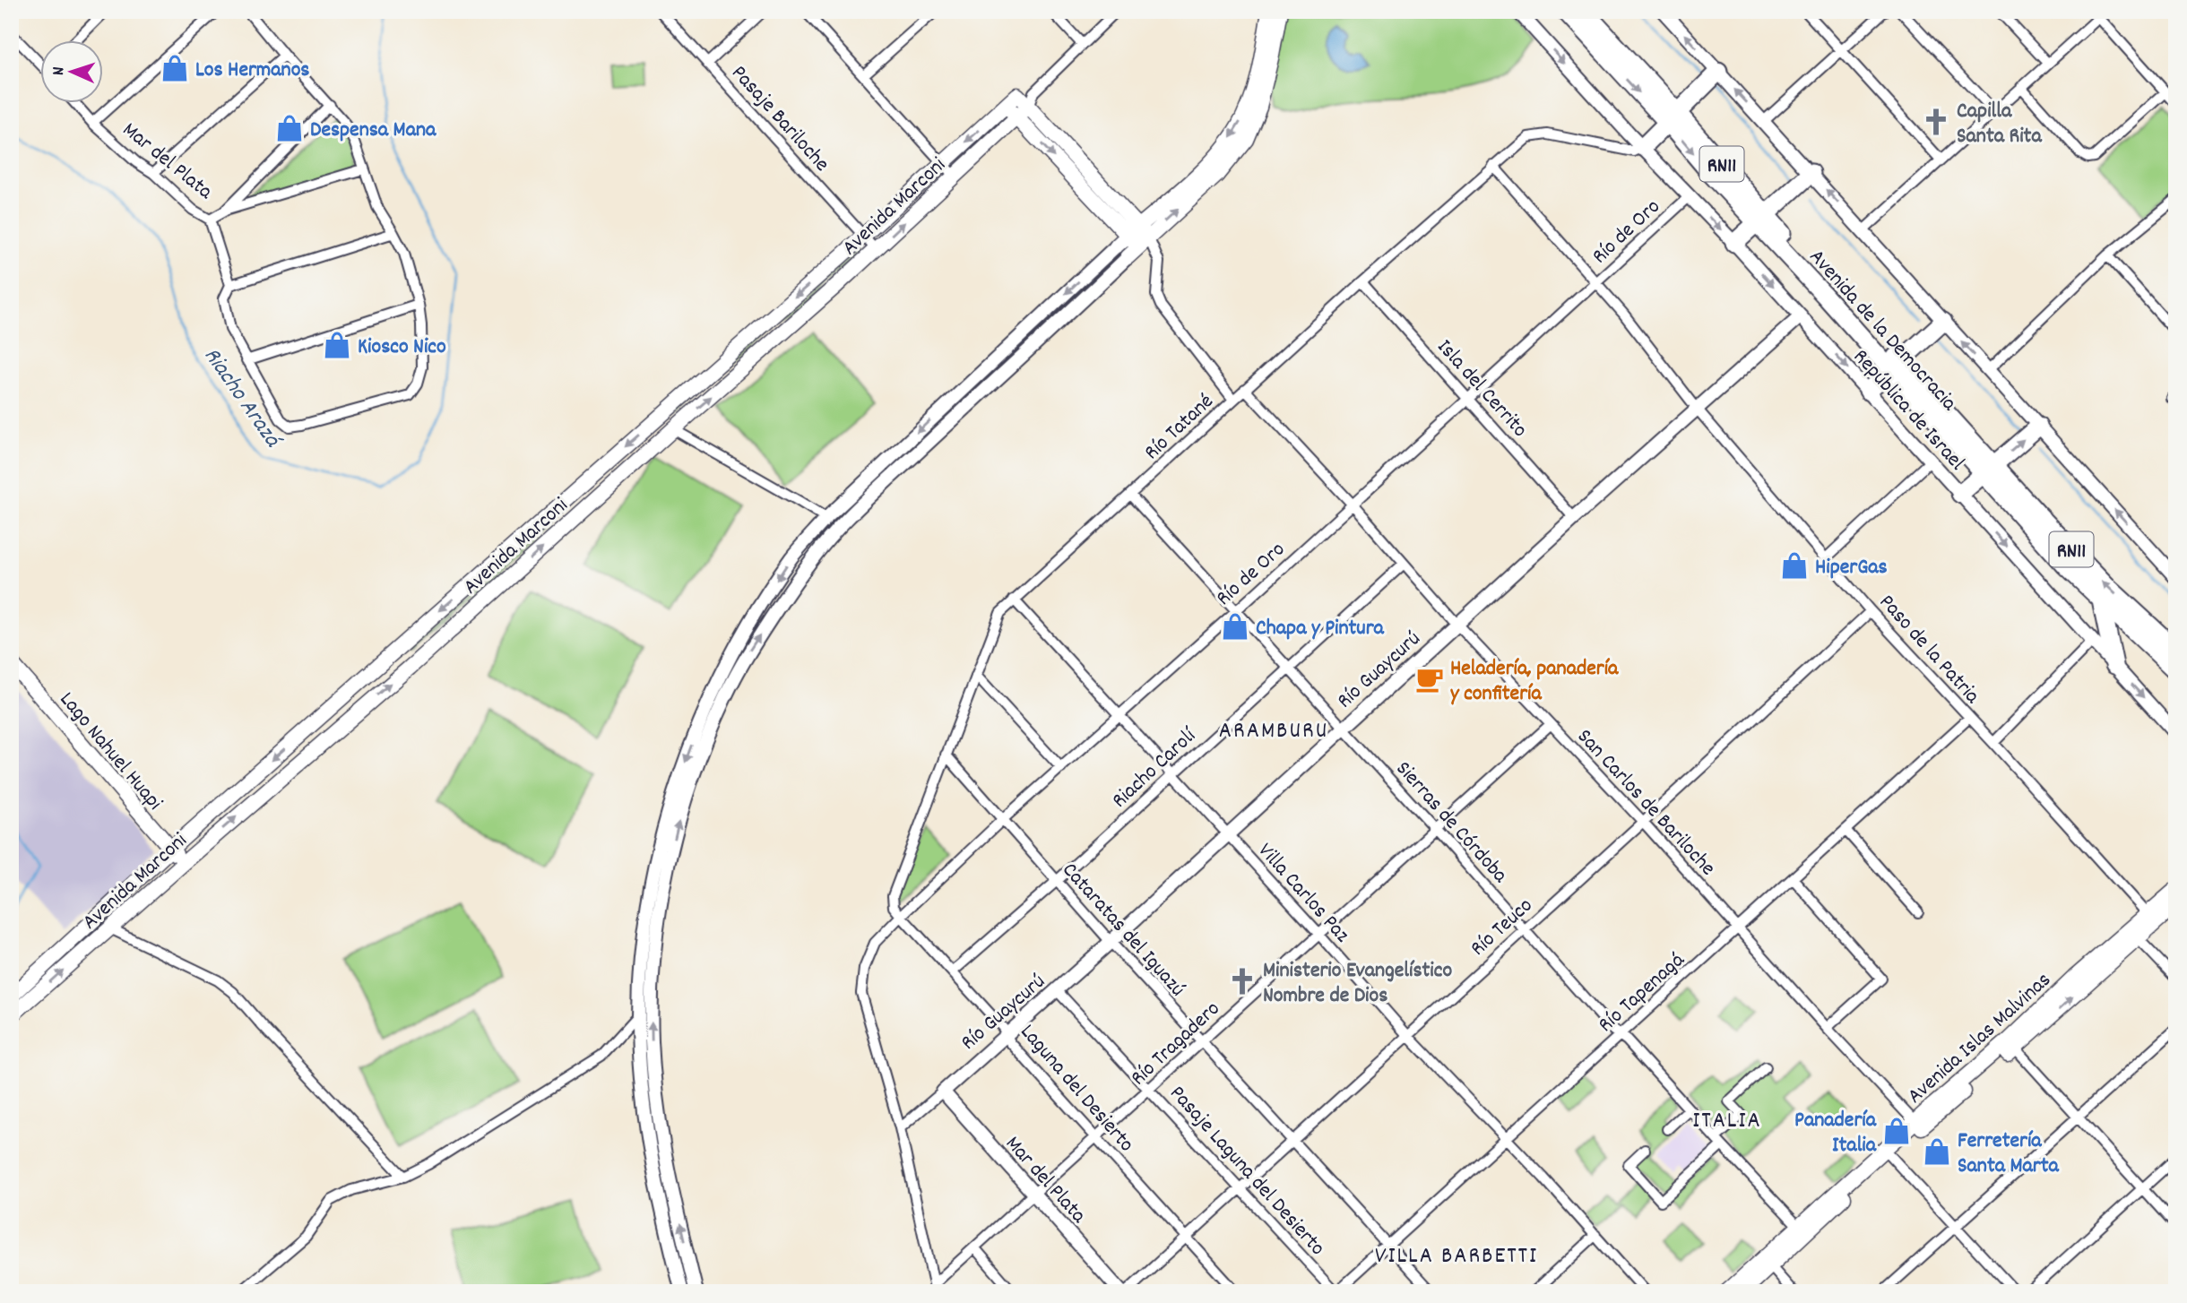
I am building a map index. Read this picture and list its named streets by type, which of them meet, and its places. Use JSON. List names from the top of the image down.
{
  "streets": {
    "highway": ["RN11", "Avenida de la Democracia"],
    "main road": ["Avenida Marconi", "Lago Nahuel Huapi", "Avenida Islas Malvinas"],
    "street": [
      "Pasaje Bariloche",
      "Mar del Plata",
      "Río de Oro",
      "Isla del Cerrito",
      "República de Israel",
      "Río Tatané",
      "Paso de la Patria",
      "Río Guaycurú",
      "Riacho Carolí",
      "San Carlos de Bariloche",
      "Sierras de Córdoba",
      "Villa Carlos Paz",
      "Río Teuco",
      "Cataratas del Iguazú",
      "Río Tapenagá",
      "Río Tragadero",
      "Laguna del Desierto",
      "Pasaje Laguna del Desierto"
    ]
  },
  "crossings": [
    ["Pasaje Bariloche", "Avenida Marconi"],
    ["Mar del Plata", "Río Guaycurú"],
    ["Mar del Plata", "Río Teuco"],
    ["Mar del Plata", "Río Tragadero"],
    ["Avenida Marconi", "Lago Nahuel Huapi"],
    ["Río de Oro", "Isla del Cerrito"],
    ["Río de Oro", "República de Israel"],
    ["Río de Oro", "Paso de la Patria"],
    ["Río de Oro", "Río Guaycurú"],
    ["Río de Oro", "San Carlos de Bariloche"],
    ["Río de Oro", "Sierras de Córdoba"],
    ["Río de Oro", "Villa Carlos Paz"],
    ["Río de Oro", "Cataratas del Iguazú"],
    ["Río de Oro", "Laguna del Desierto"],
    ["Isla del Cerrito", "Río Tatané"],
    ["Isla del Cerrito", "Río Guaycurú"],
    ["República de Israel", "Río Tatané"],
    ["República de Israel", "Río Guaycurú"],
    ["Río Tatané", "Paso de la Patria"],
    ["Río Tatané", "San Carlos de Bariloche"],
    ["Río Tatané", "Sierras de Córdoba"],
    ["Río Tatané", "Villa Carlos Paz"],
    ["Río Tatané", "Cataratas del Iguazú"],
    ["Río Tatané", "Laguna del Desierto"],
    ["Paso de la Patria", "Río Guaycurú"],
    ["Paso de la Patria", "Río Teuco"],
    ["Paso de la Patria", "Río Tapenagá"],
    ["Paso de la Patria", "Avenida Islas Malvinas"],
    ["Río Guaycurú", "San Carlos de Bariloche"],
    ["Río Guaycurú", "Sierras de Córdoba"],
    ["Río Guaycurú", "Villa Carlos Paz"],
    ["Río Guaycurú", "Cataratas del Iguazú"],
    ["Río Guaycurú", "Laguna del Desierto"],
    ["Río Guaycurú", "Pasaje Laguna del Desierto"],
    ["Riacho Carolí", "San Carlos de Bariloche"],
    ["Riacho Carolí", "Sierras de Córdoba"],
    ["Riacho Carolí", "Villa Carlos Paz"],
    ["Riacho Carolí", "Cataratas del Iguazú"],
    ["Riacho Carolí", "Laguna del Desierto"],
    ["San Carlos de Bariloche", "Río Teuco"],
    ["San Carlos de Bariloche", "Río Tapenagá"],
    ["San Carlos de Bariloche", "Avenida Islas Malvinas"],
    ["San Carlos de Bariloche", "Río Tragadero"],
    ["Sierras de Córdoba", "Río Teuco"],
    ["Sierras de Córdoba", "Río Tapenagá"],
    ["Sierras de Córdoba", "Avenida Islas Malvinas"],
    ["Sierras de Córdoba", "Río Tragadero"],
    ["Villa Carlos Paz", "Río Teuco"],
    ["Villa Carlos Paz", "Río Tapenagá"],
    ["Villa Carlos Paz", "Río Tragadero"],
    ["Río Teuco", "Cataratas del Iguazú"],
    ["Río Teuco", "Laguna del Desierto"],
    ["Río Teuco", "Pasaje Laguna del Desierto"],
    ["Cataratas del Iguazú", "Río Tapenagá"],
    ["Cataratas del Iguazú", "Río Tragadero"],
    ["Río Tapenagá", "Pasaje Laguna del Desierto"],
    ["Río Tragadero", "Laguna del Desierto"],
    ["Río Tragadero", "Pasaje Laguna del Desierto"]
  ],
  "districts": ["ARAMBURU", "ITALIA", "VILLA BARBETTI"],
  "water": ["Riacho Arazá"],
  "places": {
    "shop": [
      "Los Hermanos",
      "Despensa Mana",
      "Kiosco Nico",
      "HiperGas",
      "Chapa y Pintura",
      "Panadería Italia",
      "Ferretería Santa Marta"
    ],
    "church": ["Capilla Santa Rita", "Ministerio Evangelístico Nombre de Dios"],
    "cafe": ["Heladería, panadería y confitería"]
  },
  "north": "left"
}
